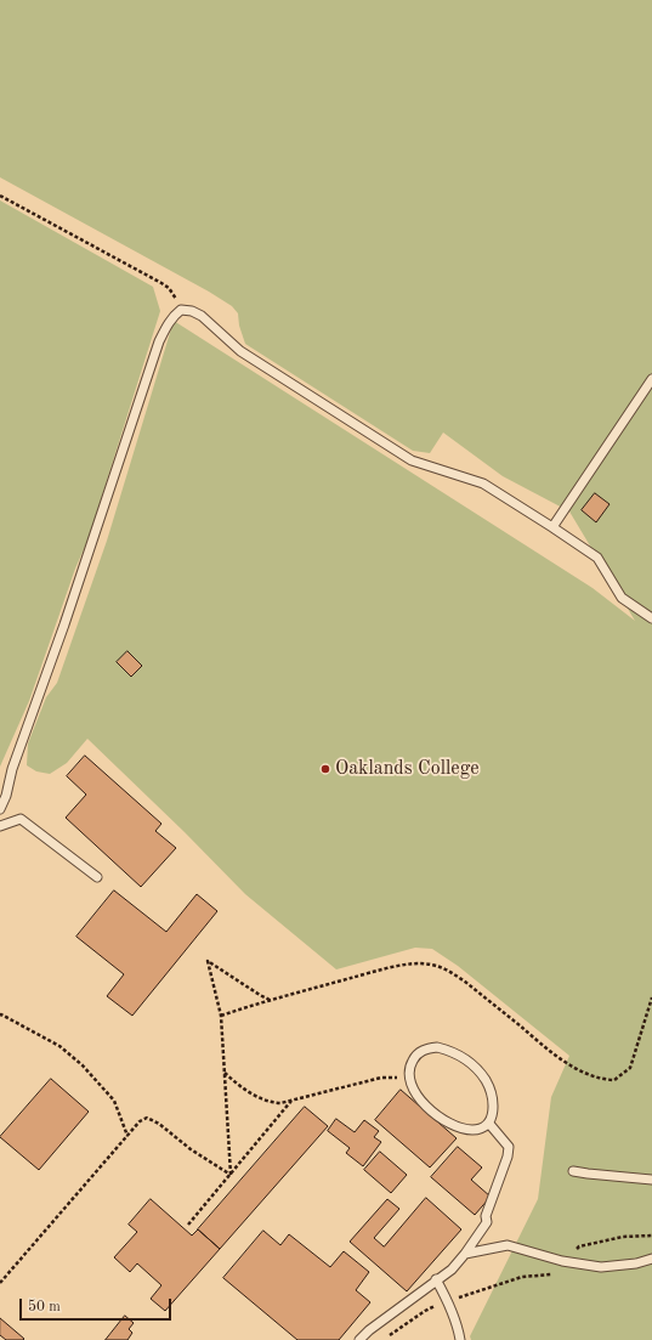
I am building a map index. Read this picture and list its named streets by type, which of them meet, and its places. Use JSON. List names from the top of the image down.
{
  "places": ["Oaklands College"],
  "scale_bar": "50 m"
}
